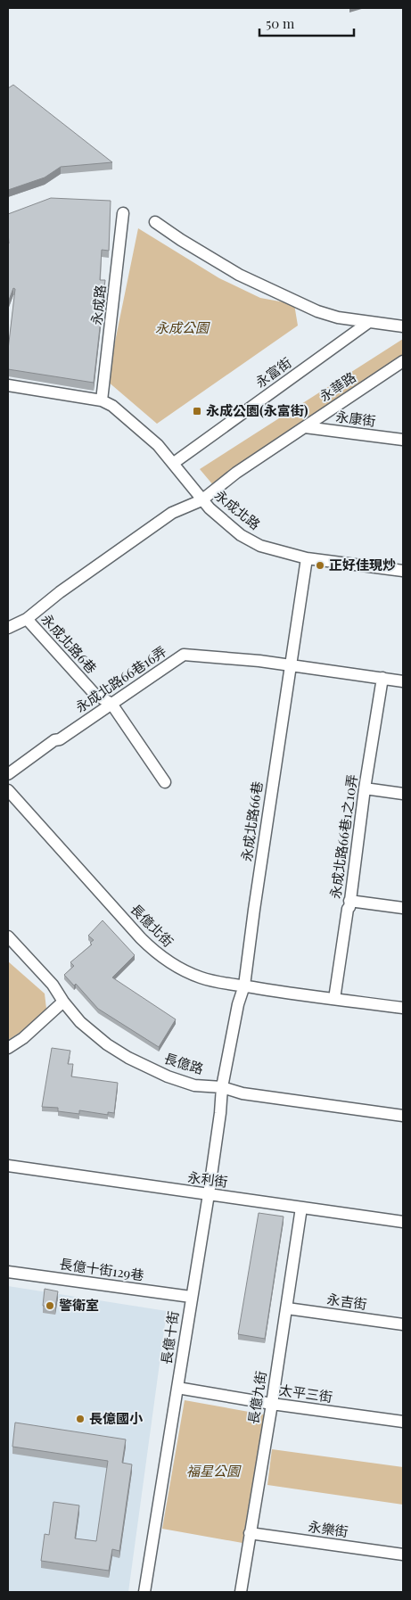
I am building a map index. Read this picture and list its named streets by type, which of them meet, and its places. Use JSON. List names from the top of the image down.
{
  "streets": {
    "street": [
      "永成路",
      "永富街",
      "永華路",
      "永康街",
      "永成北路",
      "永成北路6巷",
      "永成北路66巷16弄",
      "永成北路66巷",
      "永成北路66巷1之10弄",
      "長億北街",
      "長億路",
      "永利街",
      "長億十街129巷",
      "永吉街",
      "長億十街",
      "太平三街",
      "長億九街",
      "永樂街"
    ]
  },
  "crossings": [
    ["永華路", "永康街"],
    ["永華路", "永成北路"],
    ["永成北路", "永成北路6巷"],
    ["永成北路", "永成北路66巷"],
    ["永成北路6巷", "永成北路66巷16弄"],
    ["永成北路66巷16弄", "永成北路66巷"],
    ["永成北路66巷16弄", "永成北路66巷1之10弄"],
    ["永成北路66巷", "長億北街"],
    ["永成北路66巷", "長億路"],
    ["永成北路66巷", "長億十街"],
    ["永成北路66巷1之10弄", "長億北街"],
    ["長億路", "長億十街"],
    ["永利街", "長億十街"],
    ["永利街", "長億九街"],
    ["長億十街129巷", "長億十街"],
    ["永吉街", "長億九街"],
    ["長億十街", "太平三街"],
    ["太平三街", "長億九街"],
    ["長億九街", "永樂街"]
  ],
  "parks": ["永成公園", "福星公園"],
  "places": {
    "transit": ["永成公園(永富街)"],
    "other": ["正好佳現炒", "警衛室", "長億國小"]
  },
  "scale_bar": "50 m"
}
